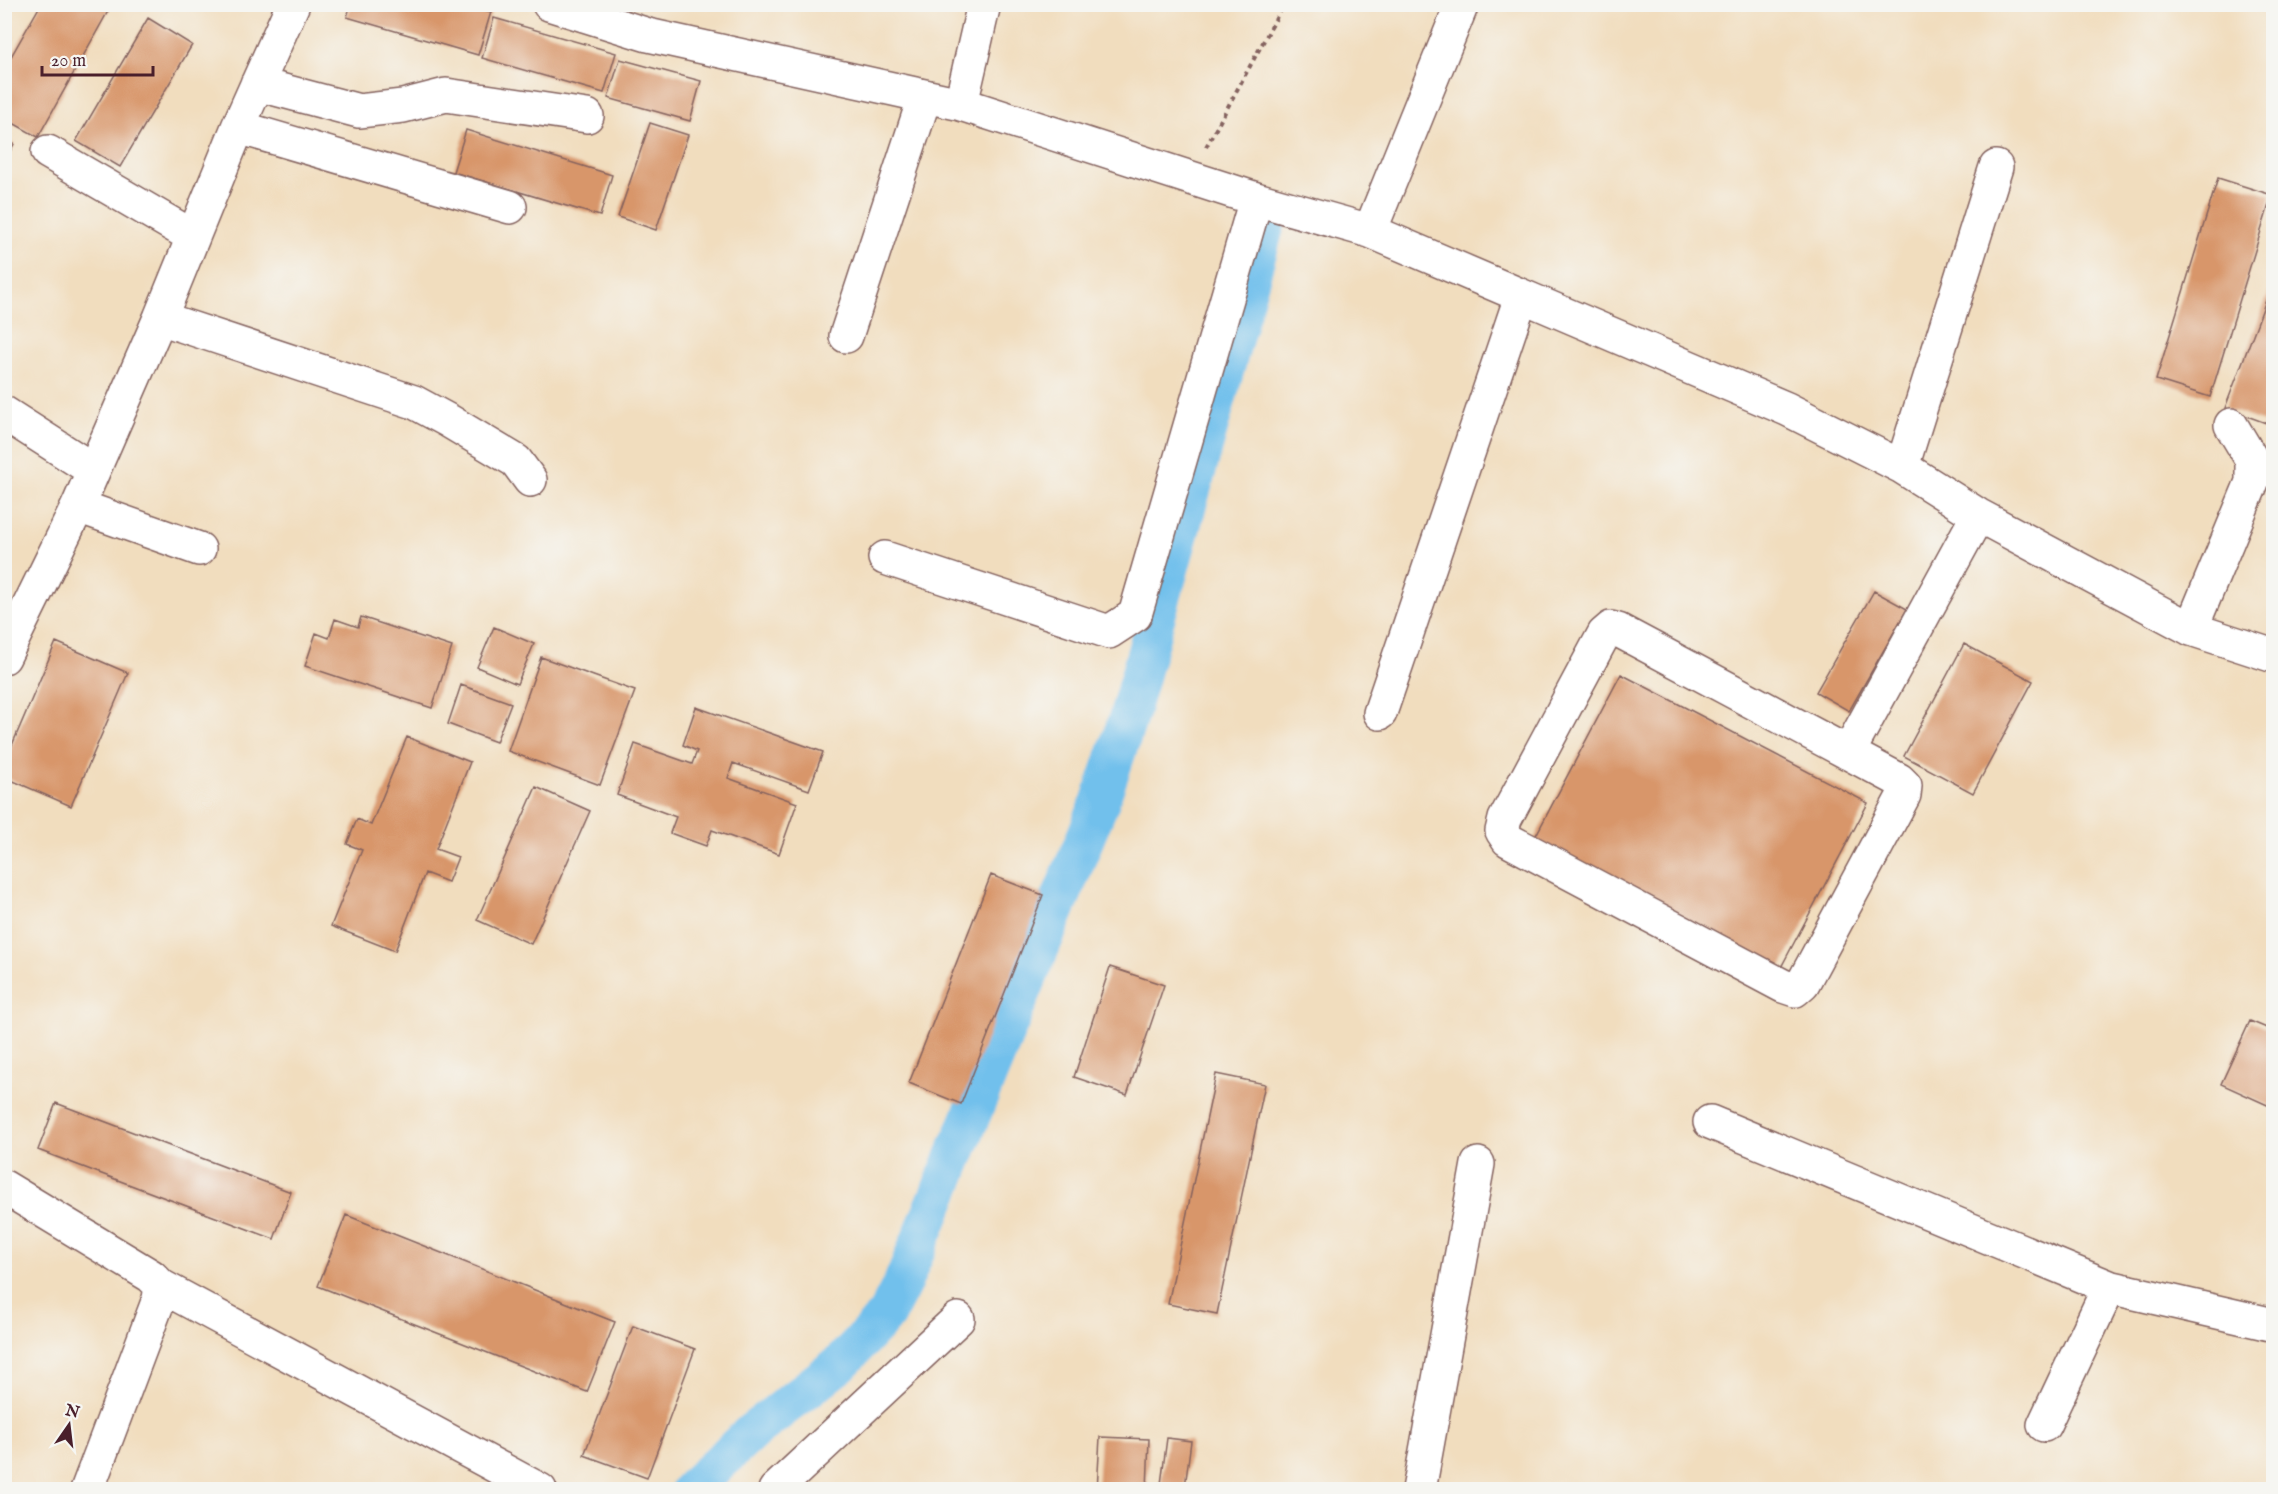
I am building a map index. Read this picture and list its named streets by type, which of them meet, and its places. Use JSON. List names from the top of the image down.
{
  "scale_bar": "20 m",
  "north": "top"
}
